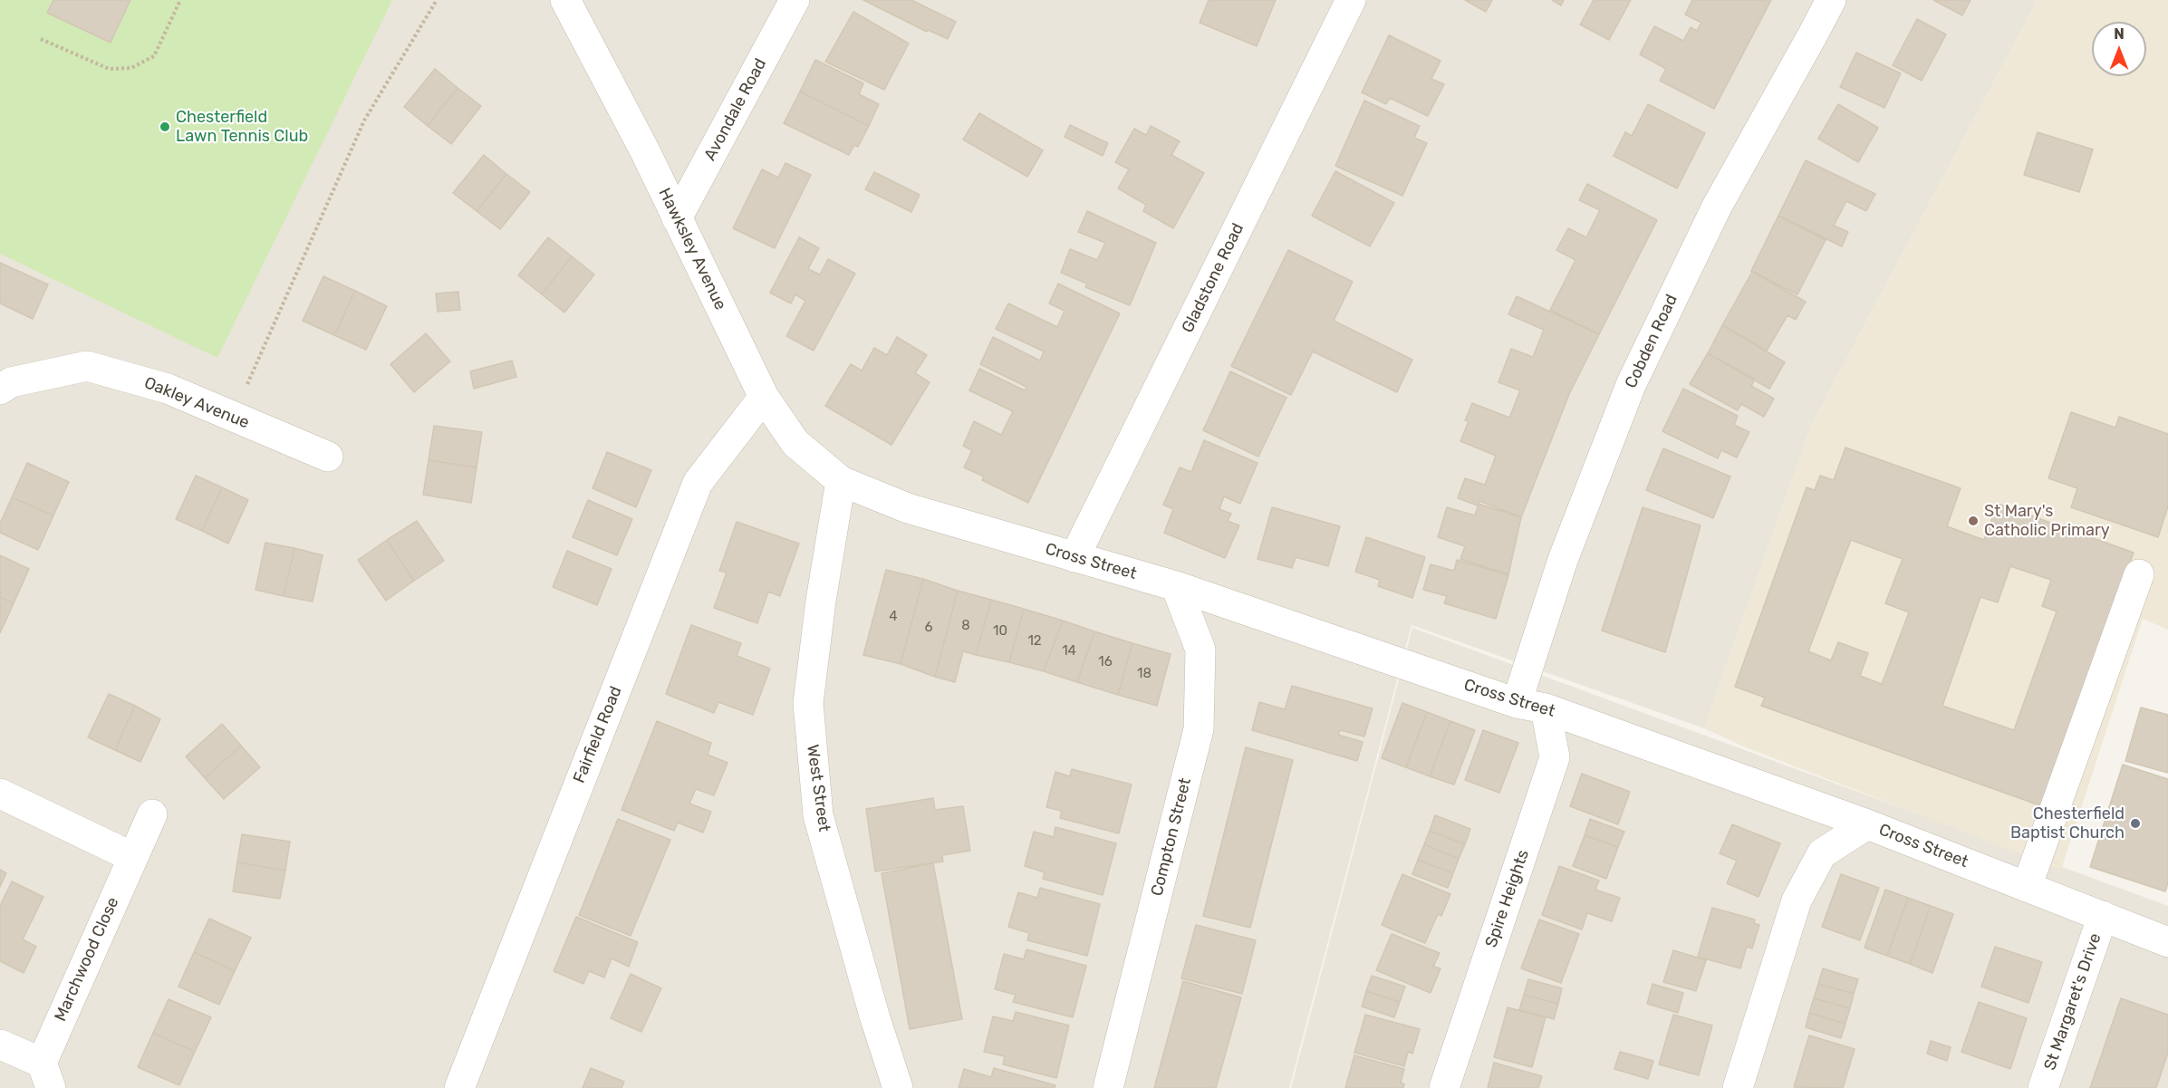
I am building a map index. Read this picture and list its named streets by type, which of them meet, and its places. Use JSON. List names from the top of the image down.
{
  "streets": {
    "street": [
      "Avondale Road",
      "Hawksley Avenue",
      "Gladstone Road",
      "Cobden Road",
      "Oakley Avenue",
      "Cross Street",
      "Fairfield Road",
      "West Street",
      "Compton Street",
      "Spire Heights",
      "Marchwood Close",
      "St Margaret's Drive"
    ]
  },
  "crossings": [
    ["Avondale Road", "Hawksley Avenue"],
    ["Hawksley Avenue", "Cross Street"],
    ["Hawksley Avenue", "Fairfield Road"],
    ["Hawksley Avenue", "West Street"],
    ["Gladstone Road", "Cross Street"],
    ["Cobden Road", "Cross Street"],
    ["Cross Street", "West Street"],
    ["Cross Street", "Compton Street"],
    ["Cross Street", "Spire Heights"],
    ["Cross Street", "St Margaret's Drive"]
  ],
  "places": ["Chesterfield Lawn Tennis Club", "St Mary's Catholic Primary", "Chesterfield Baptist Church"],
  "house_numbers": [
    "4",
    "8",
    "6",
    "10",
    "12",
    "14",
    "16",
    "18"
  ],
  "north": "top"
}
